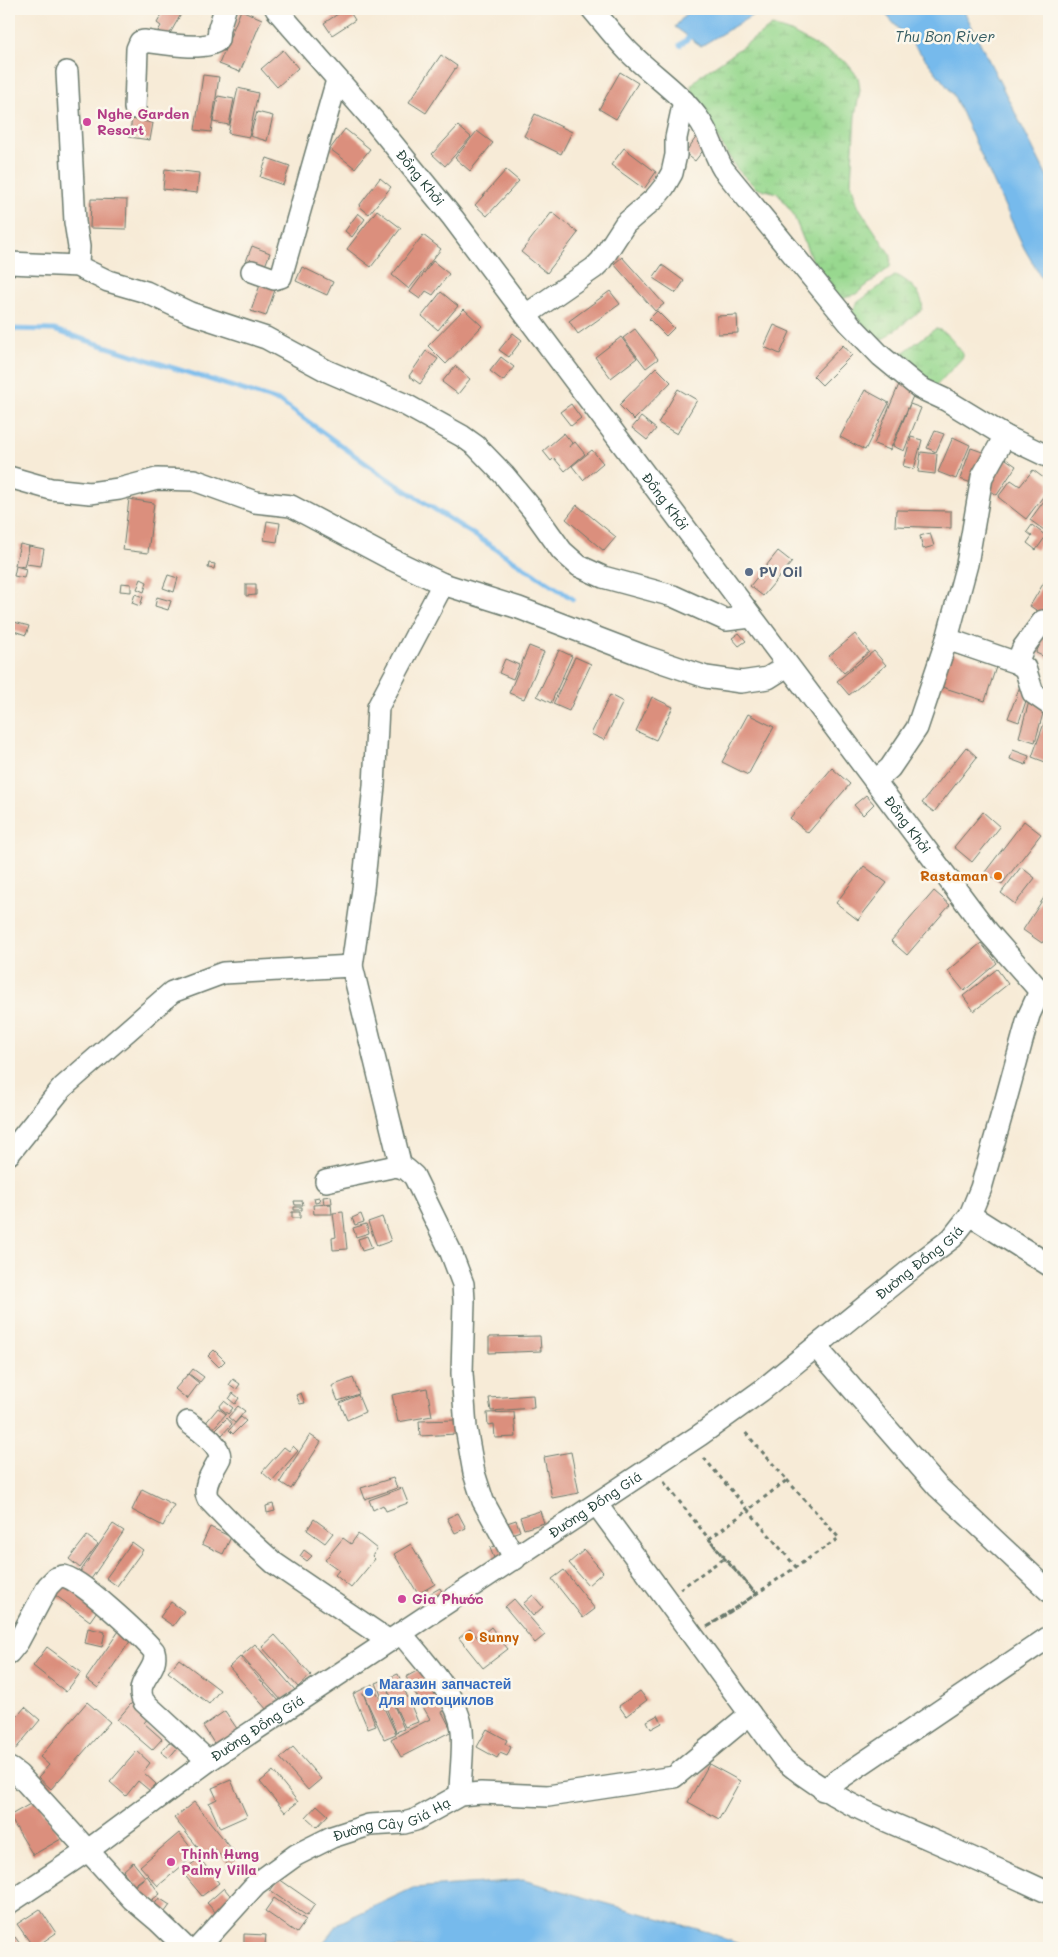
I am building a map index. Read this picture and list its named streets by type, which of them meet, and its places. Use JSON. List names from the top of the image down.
{
  "streets": {
    "street": ["Đồng Khởi", "Đường Đồng Giá", "Đường Cây Giá Hạ"]
  },
  "crossings": [
    ["Đồng Khởi", "Đường Đồng Giá"]
  ],
  "water": ["Thu Bon River"],
  "places": [
    "Nghe Garden Resort",
    "PV Oil",
    "Rastaman",
    "Gia Phước",
    "Sunny",
    "Магазин запчастей для мотоциклов",
    "Thịnh Hưng Palmy Villa"
  ]
}
